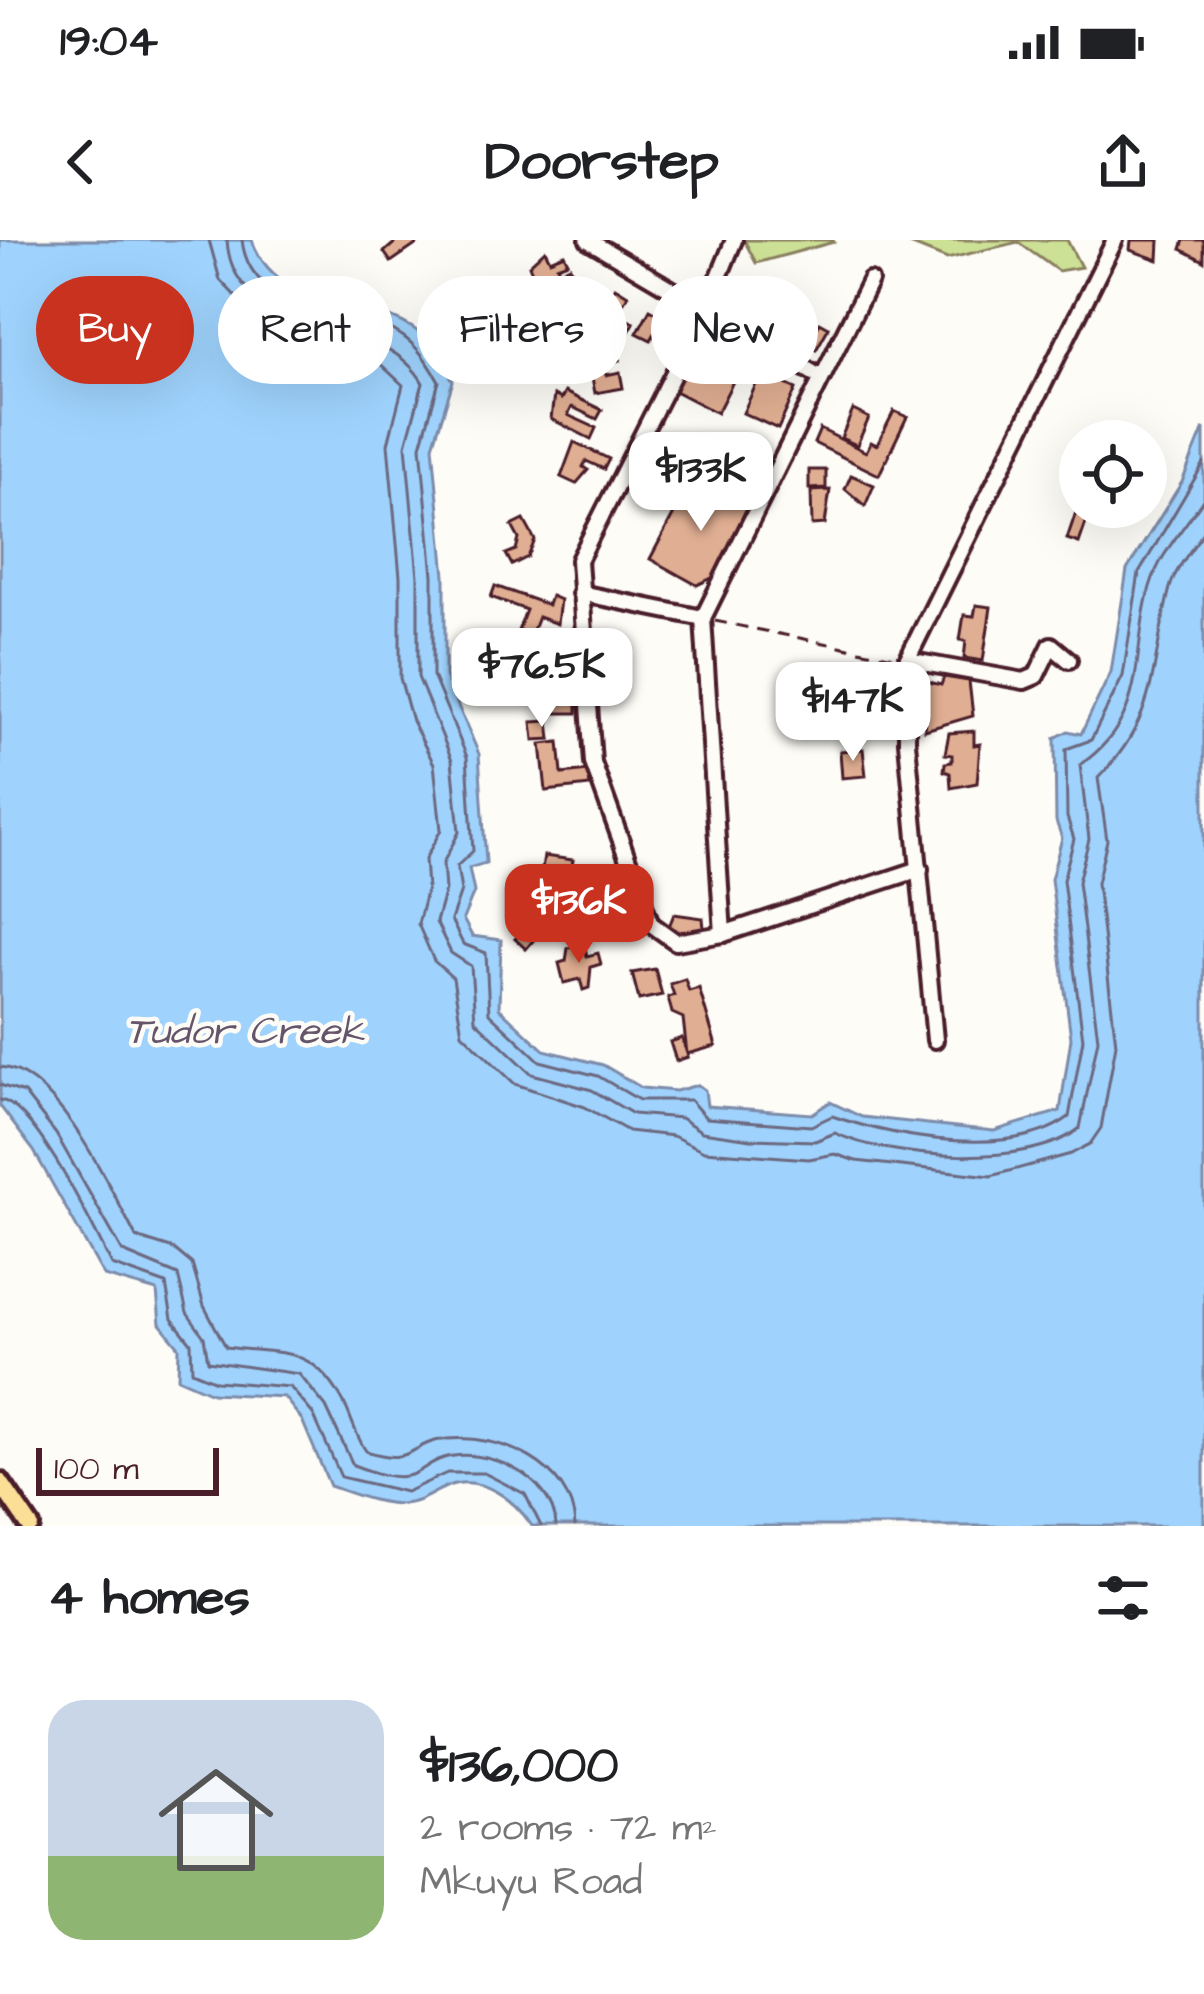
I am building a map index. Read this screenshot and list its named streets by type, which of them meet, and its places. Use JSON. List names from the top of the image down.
{
  "water": ["Tudor Creek"],
  "scale_bar": "100 m",
  "page": {
    "status": "19:04",
    "header": "Doorstep",
    "chip": [
      "Buy",
      "Rent",
      "Filters",
      "New"
    ],
    "price": [
      "$133K",
      "$76.5K",
      "$147K",
      "$136K"
    ],
    "scale": "100 m",
    "heading": "4 homes",
    "list": [
      {
        "name": "$136,000",
        "note": "2 rooms · 72 m² · Mkuyu Road"
      }
    ]
  }
}
